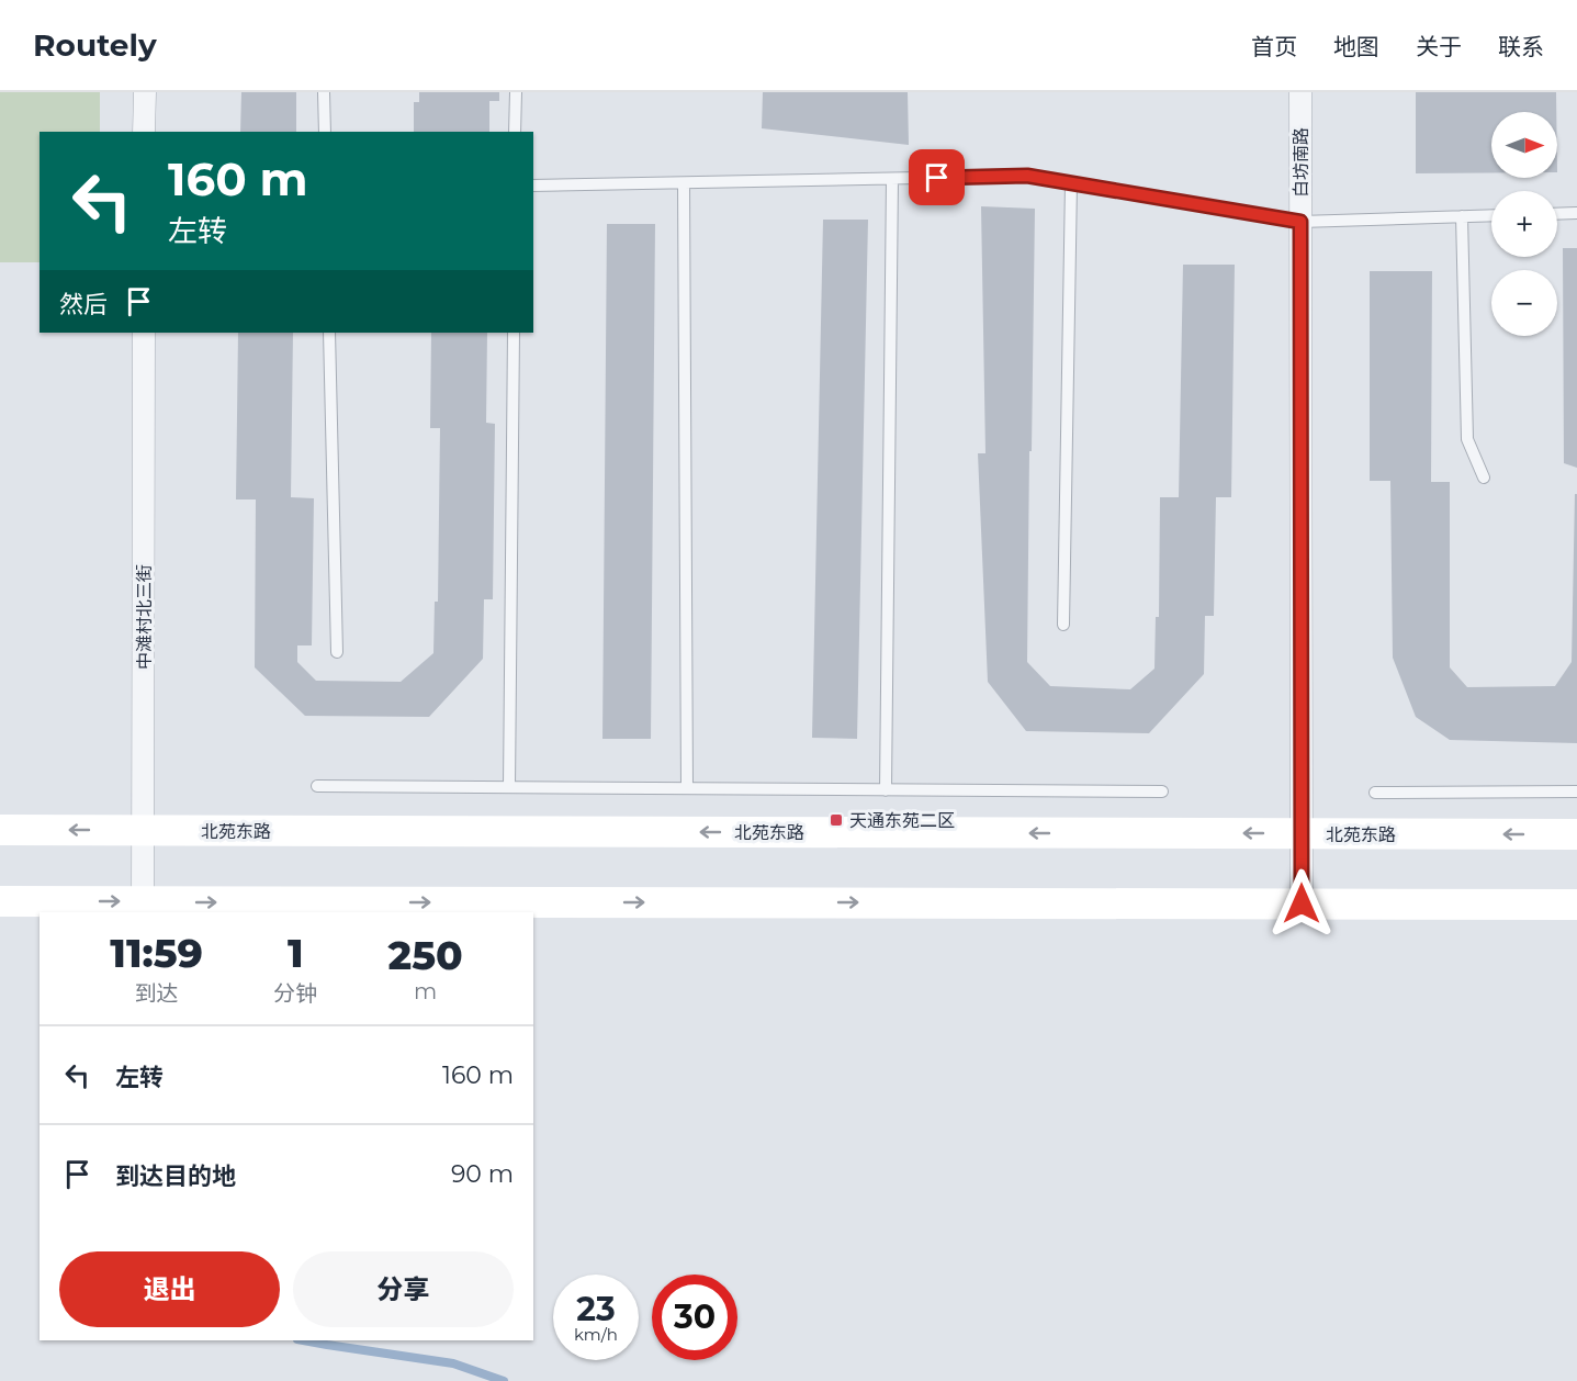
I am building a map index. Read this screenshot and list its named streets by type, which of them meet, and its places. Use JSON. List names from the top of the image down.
{
  "streets": {
    "main road": ["北苑东路"],
    "street": ["白坊南路", "中滩村北三街"]
  },
  "crossings": [
    ["白坊南路", "北苑东路"],
    ["中滩村北三街", "北苑东路"]
  ],
  "places": {
    "transit": ["天通东苑二区"]
  },
  "north": "right",
  "page": {
    "header": "Routely",
    "nav": [
      "首页",
      "地图",
      "关于",
      "联系"
    ],
    "map_buttons": ["+", "−"],
    "turn": ["160 m", "左转"],
    "then": "然后",
    "eta": [
      "11:59",
      "到达",
      "1",
      "分钟",
      "250",
      "m"
    ],
    "list": [
      {
        "name": "左转",
        "value": "160 m"
      },
      {
        "name": "到达目的地",
        "value": "90 m"
      }
    ],
    "buttons": ["退出", "分享"],
    "speed": "23 km/h",
    "limit": "30"
  }
}
